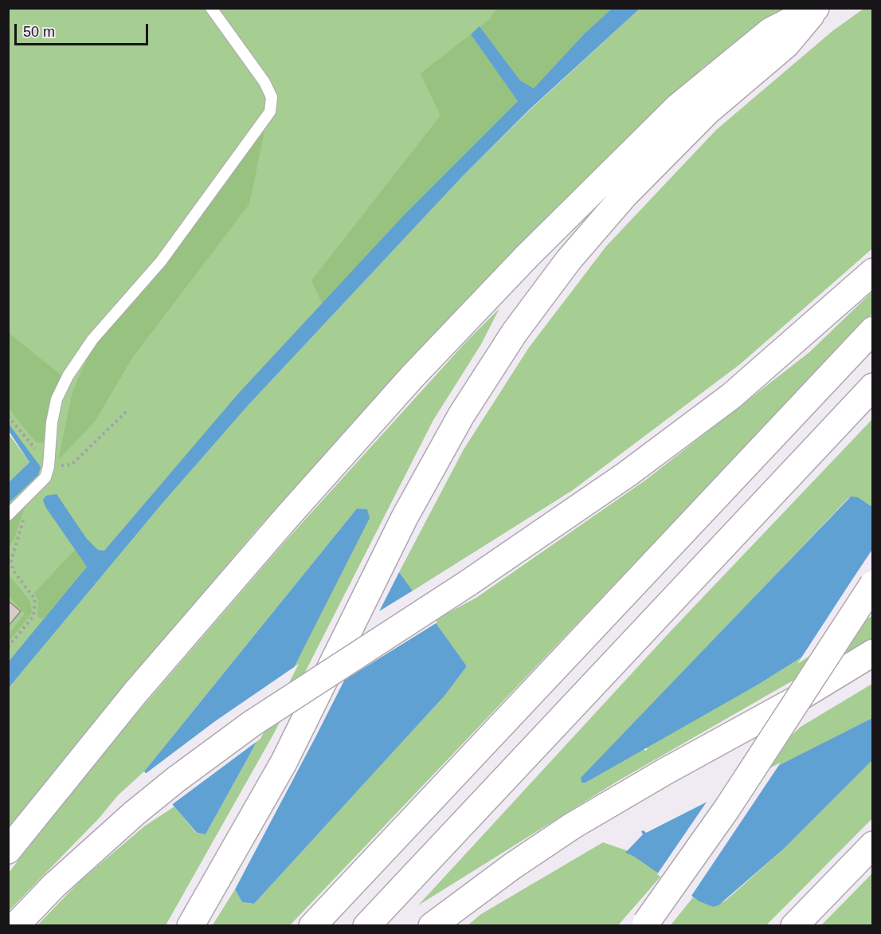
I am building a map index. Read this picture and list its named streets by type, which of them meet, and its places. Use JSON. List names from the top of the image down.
{
  "scale_bar": "50 m"
}
